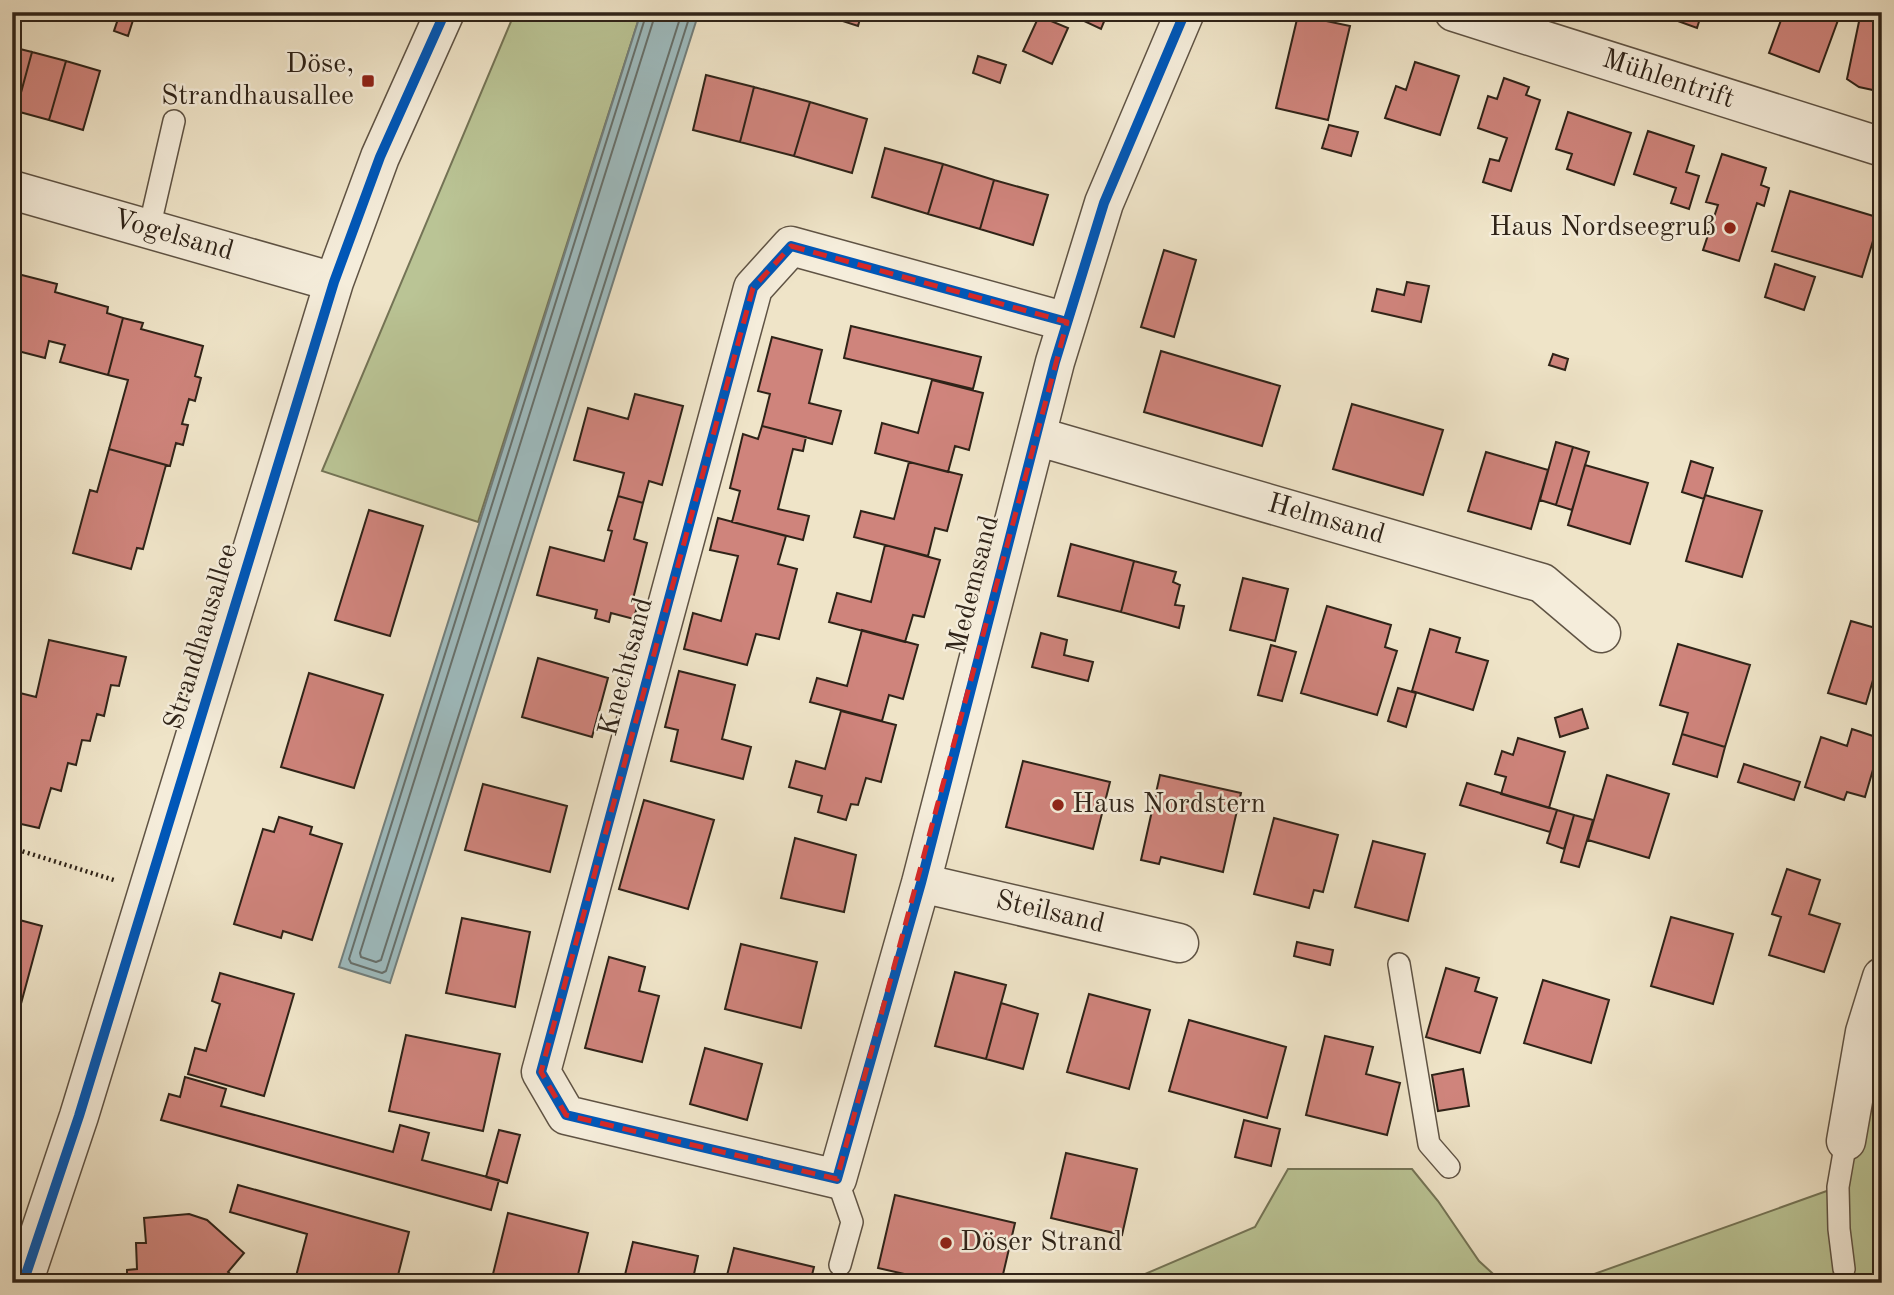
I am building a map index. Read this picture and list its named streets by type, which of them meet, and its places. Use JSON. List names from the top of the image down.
{
  "streets": {
    "street": [
      "Mühlentrift",
      "Vogelsand",
      "Helmsand",
      "Medemsand",
      "Strandhausallee",
      "Knechtsand",
      "Steilsand"
    ]
  },
  "crossings": [
    ["Vogelsand", "Strandhausallee"],
    ["Helmsand", "Medemsand"],
    ["Medemsand", "Knechtsand"],
    ["Medemsand", "Steilsand"]
  ],
  "places": {
    "transit": ["Döse, Strandhausallee"],
    "other": ["Haus Nordseegruß", "Haus Nordstern", "Döser Strand"]
  }
}
